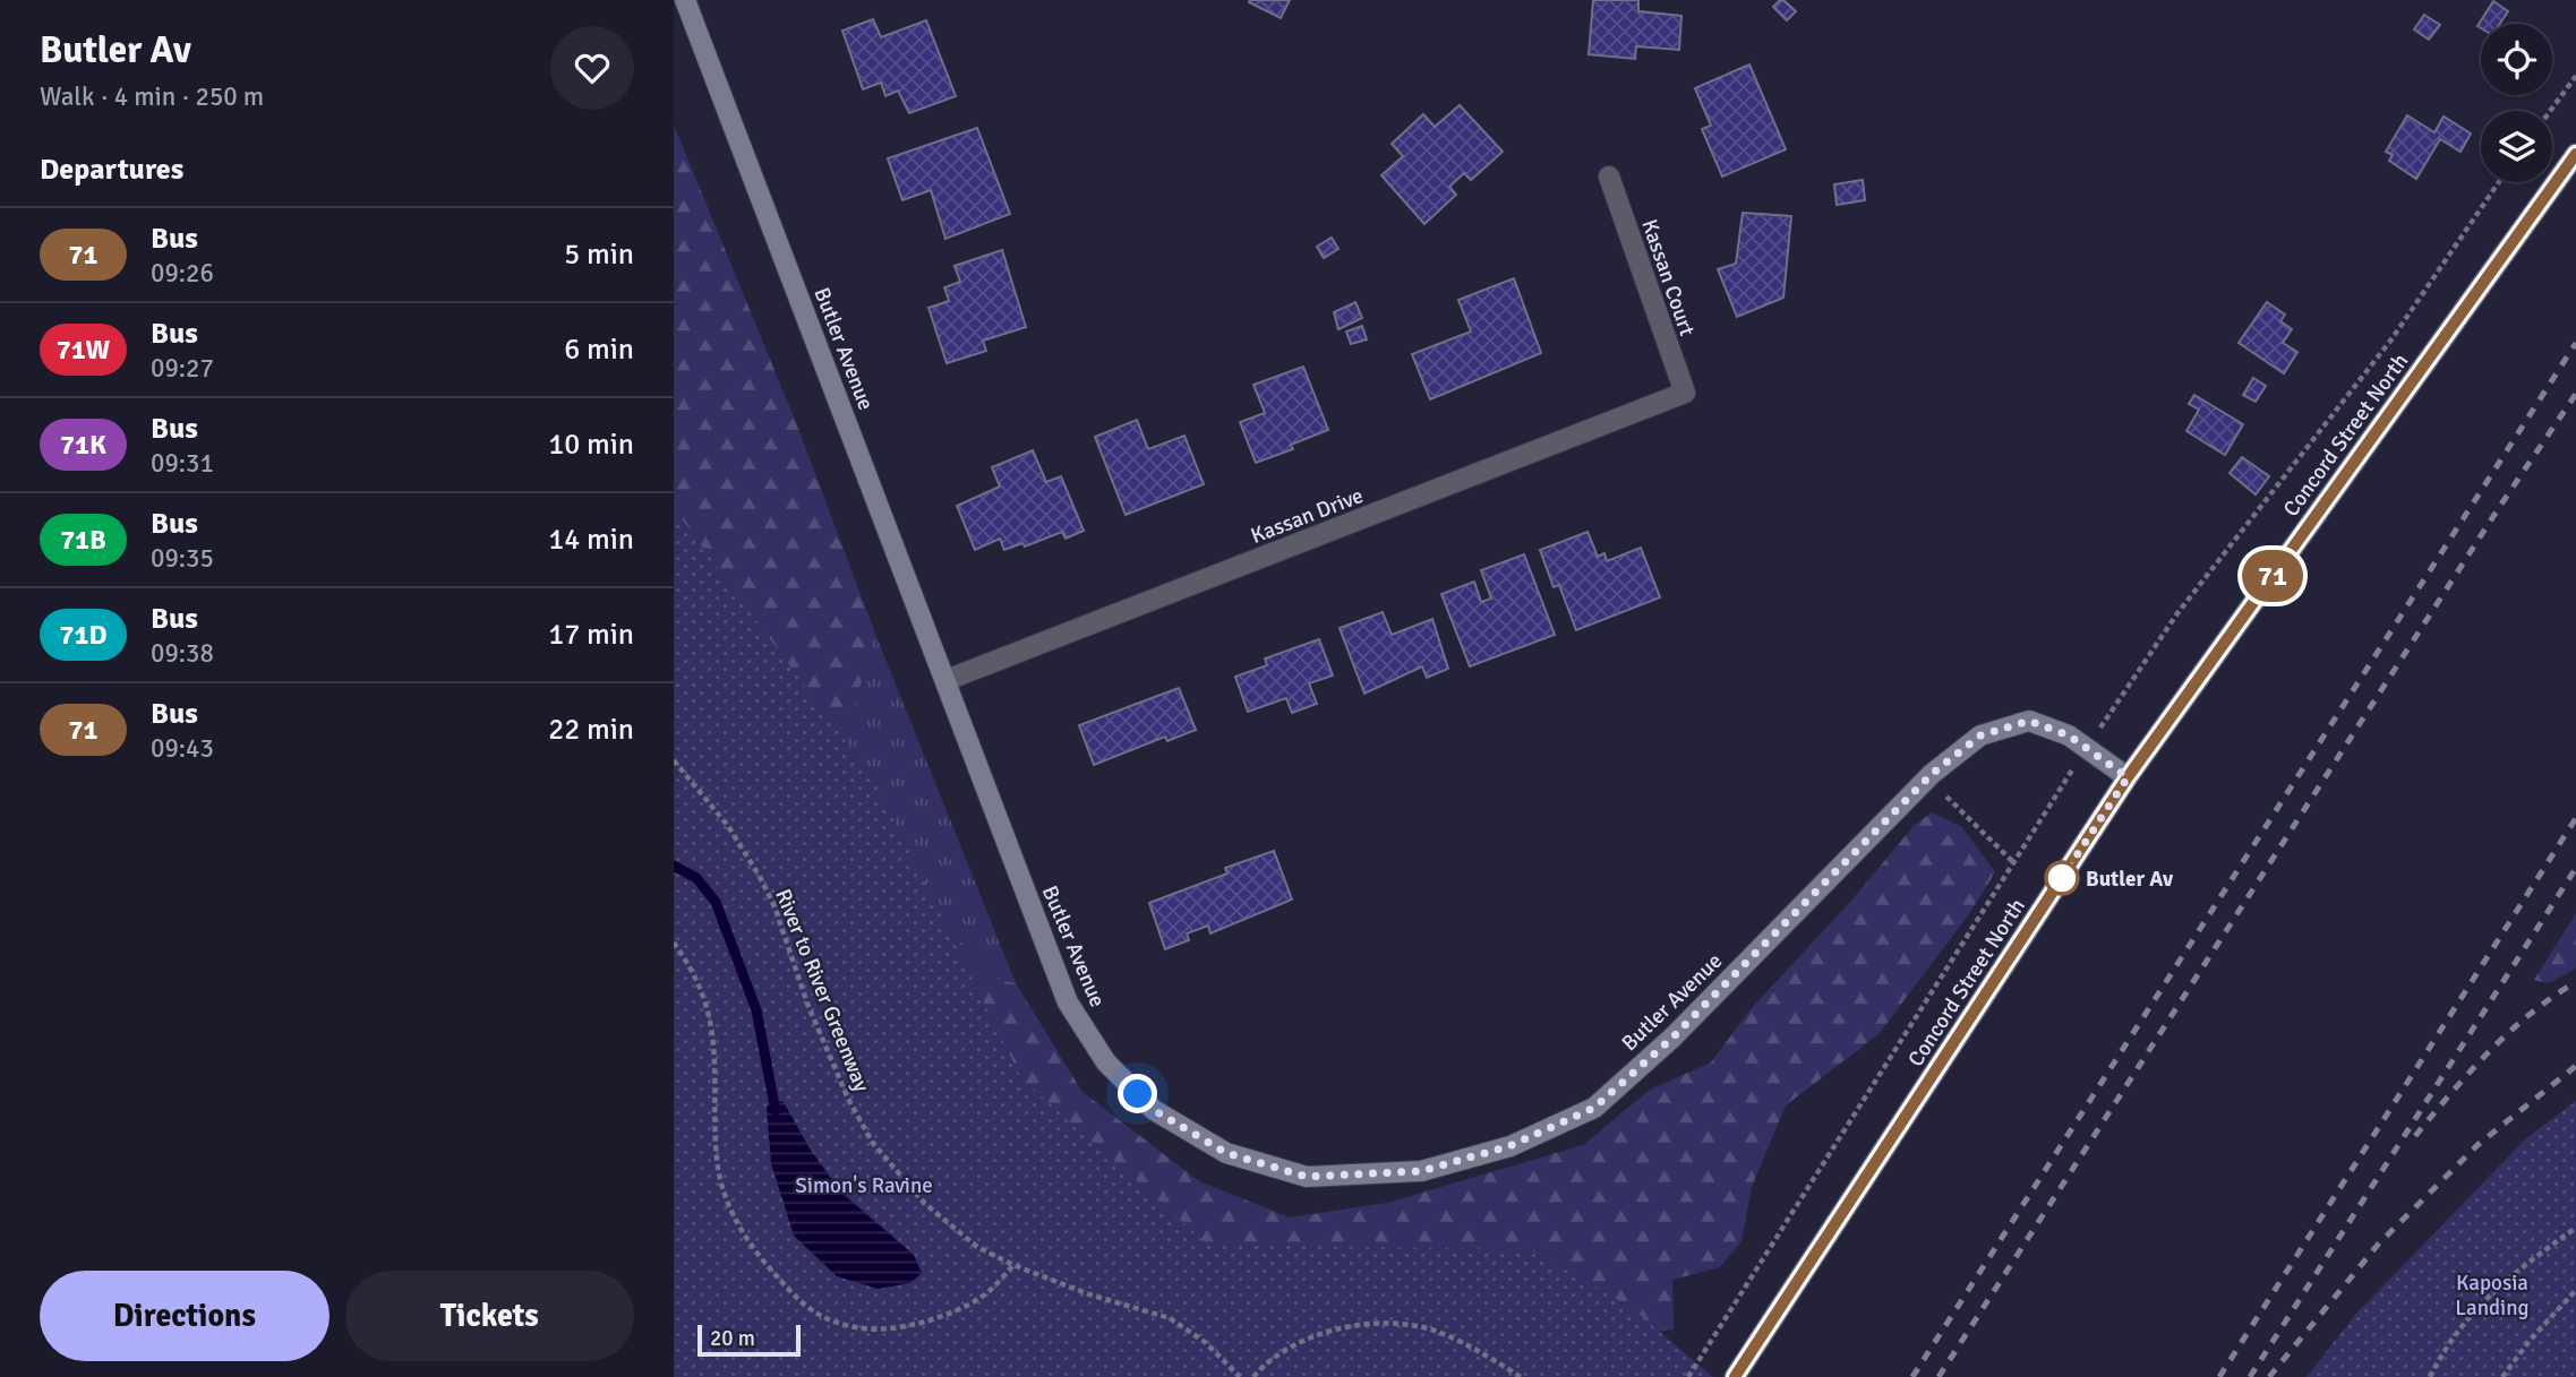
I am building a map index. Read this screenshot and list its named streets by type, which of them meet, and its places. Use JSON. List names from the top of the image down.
{
  "streets": {
    "street": [
      "Kassan Court",
      "Butler Avenue",
      "Concord Street North",
      "Kassan Drive"
    ],
    "path": ["River to River Greenway"]
  },
  "crossings": [
    ["Kassan Court", "Kassan Drive"],
    ["Butler Avenue", "Concord Street North"],
    ["Butler Avenue", "Kassan Drive"]
  ],
  "parks": ["Simon's Ravine", "Kaposia Landing"],
  "places": ["Butler Av"],
  "lines": ["bus line 71"],
  "scale_bar": "20 m",
  "page": {
    "heading": [
      ["Butler Av", "Walk · 4 min · 250 m"],
      "Departures"
    ],
    "on_map": "71",
    "list": [
      {
        "mark": "71",
        "name": "Bus",
        "note": "09:26",
        "value": "5 min"
      },
      {
        "mark": "71W",
        "name": "Bus",
        "note": "09:27",
        "value": "6 min"
      },
      {
        "mark": "71K",
        "name": "Bus",
        "note": "09:31",
        "value": "10 min"
      },
      {
        "mark": "71B",
        "name": "Bus",
        "note": "09:35",
        "value": "14 min"
      },
      {
        "mark": "71D",
        "name": "Bus",
        "note": "09:38",
        "value": "17 min"
      },
      {
        "mark": "71",
        "name": "Bus",
        "note": "09:43",
        "value": "22 min"
      }
    ],
    "buttons": ["Directions", "Tickets"],
    "scale": "20 m"
  }
}
